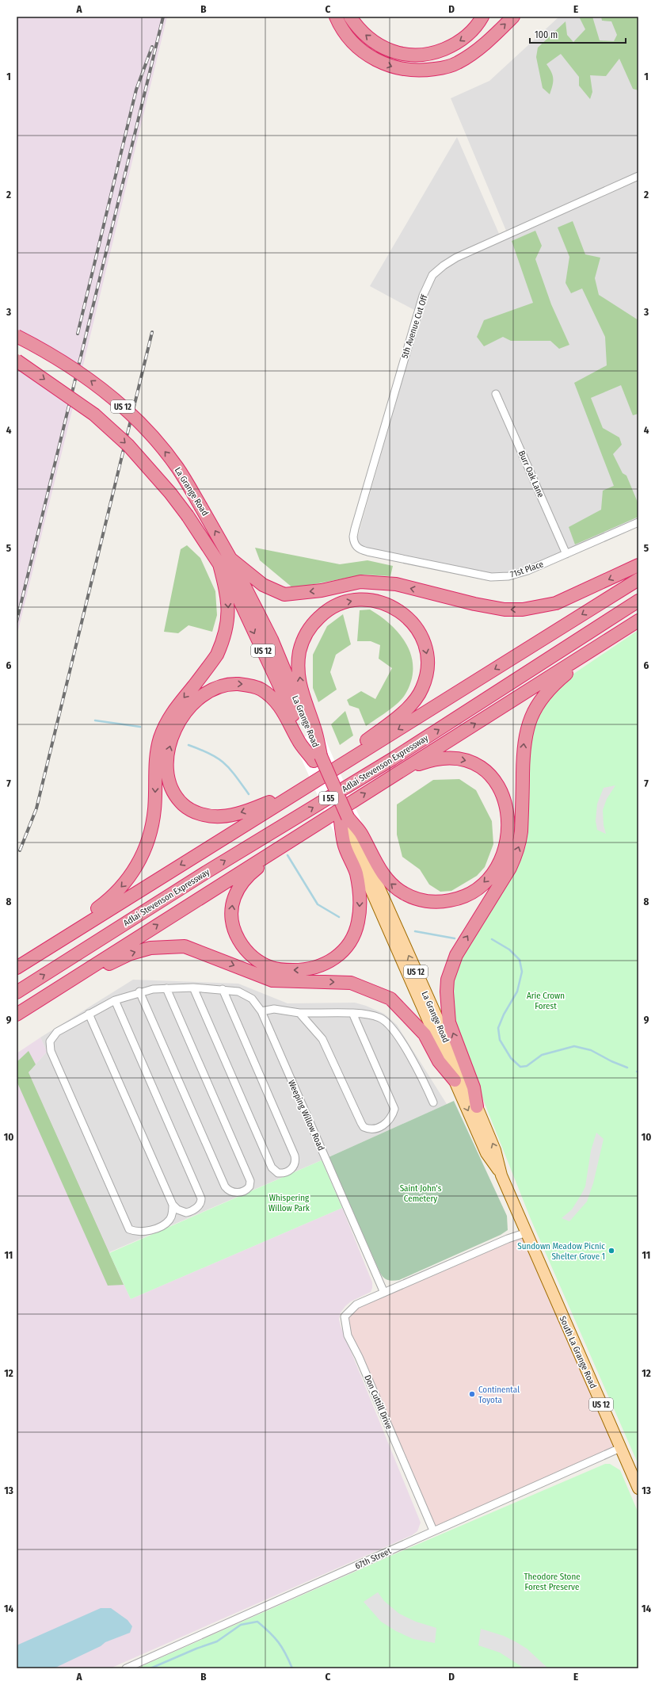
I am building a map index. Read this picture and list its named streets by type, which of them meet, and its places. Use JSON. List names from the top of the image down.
{
  "streets": {
    "highway": [
      "US 12",
      "La Grange Road",
      "Adlai Stevenson Expressway",
      "I 55"
    ],
    "main road": ["South La Grange Road"],
    "street": [
      "5th Avenue Cut Off",
      "Burr Oak Lane",
      "71st Place",
      "Weeping Willow Road",
      "Don Cuttill Drive",
      "67th Street"
    ]
  },
  "crossings": [
    ["5th Avenue Cut Off", "71st Place"],
    ["Burr Oak Lane", "71st Place"],
    ["La Grange Road", "South La Grange Road"],
    ["Weeping Willow Road", "Don Cuttill Drive"],
    ["South La Grange Road", "67th Street"],
    ["Don Cuttill Drive", "67th Street"]
  ],
  "parks": [
    "Arie Crown Forest",
    "Saint John's Cemetery",
    "Whispering Willow Park",
    "Theodore Stone Forest Preserve"
  ],
  "places": ["Sundown Meadow Picnic Shelter Grove 1", "Continental Toyota"],
  "scale_bar": "100 m",
  "grid": {
    "columns": [
      "A",
      "B",
      "C",
      "D",
      "E"
    ],
    "rows": [
      "1",
      "2",
      "3",
      "4",
      "5",
      "6",
      "7",
      "8",
      "9",
      "10",
      "11",
      "12",
      "13",
      "14"
    ]
  }
}
